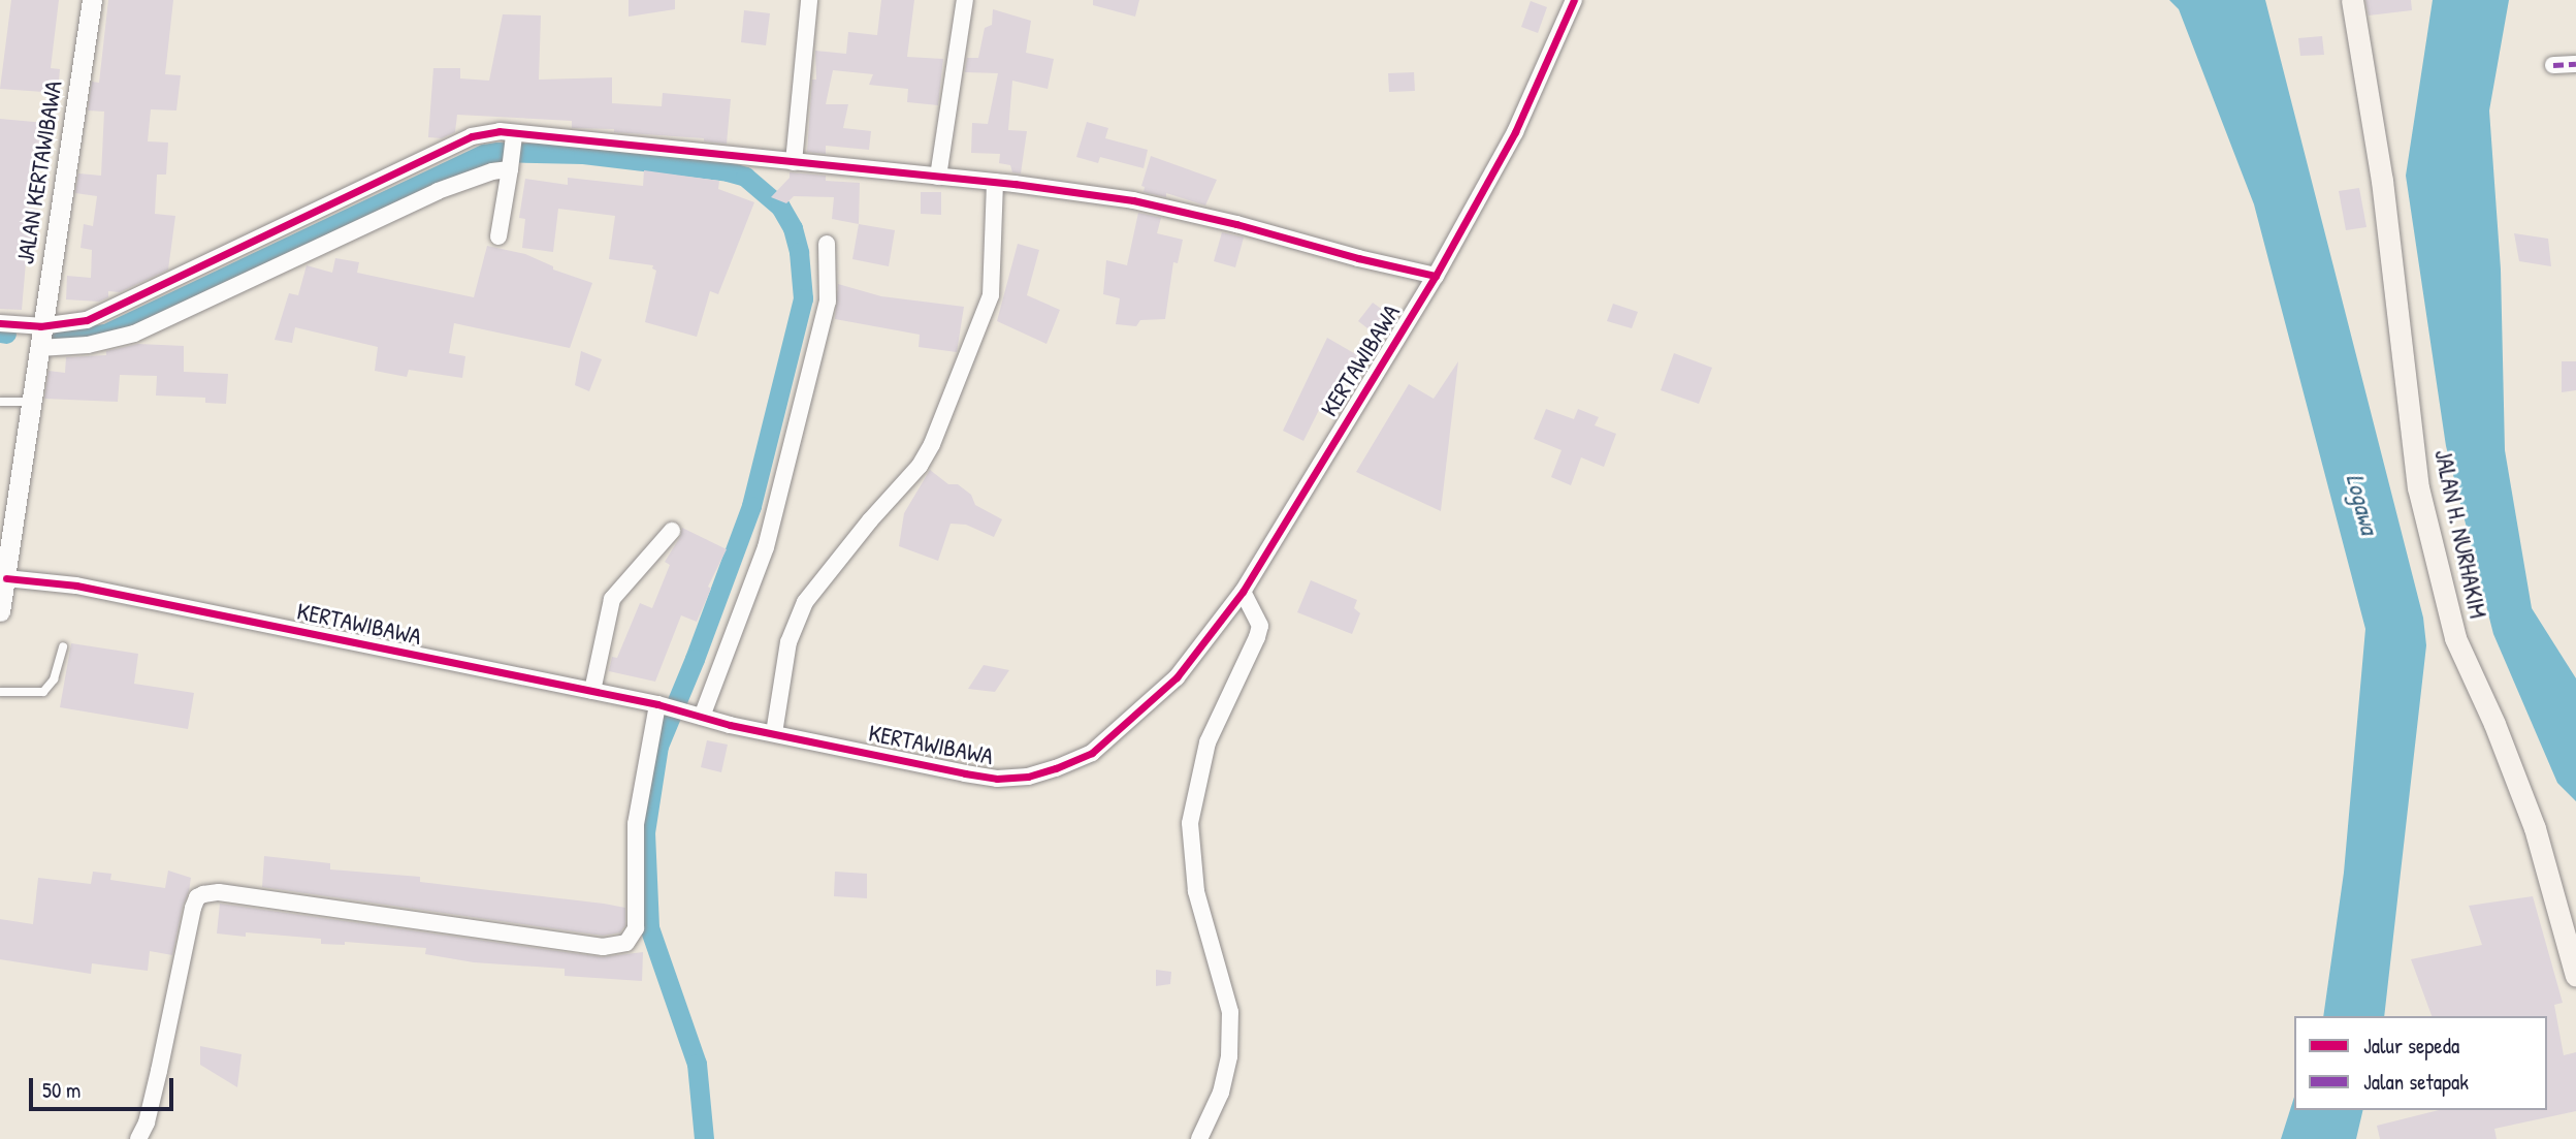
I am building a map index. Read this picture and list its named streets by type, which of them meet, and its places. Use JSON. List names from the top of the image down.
{
  "streets": {
    "main road": ["JALAN H. NURHAKIM"],
    "street": ["JALAN KERTAWIBAWA", "KERTAWIBAWA"]
  },
  "crossings": [
    ["JALAN KERTAWIBAWA", "KERTAWIBAWA"]
  ],
  "water": ["Logawa"],
  "legend": ["Jalur sepeda", "Jalan setapak"],
  "scale_bar": "50 m"
}
